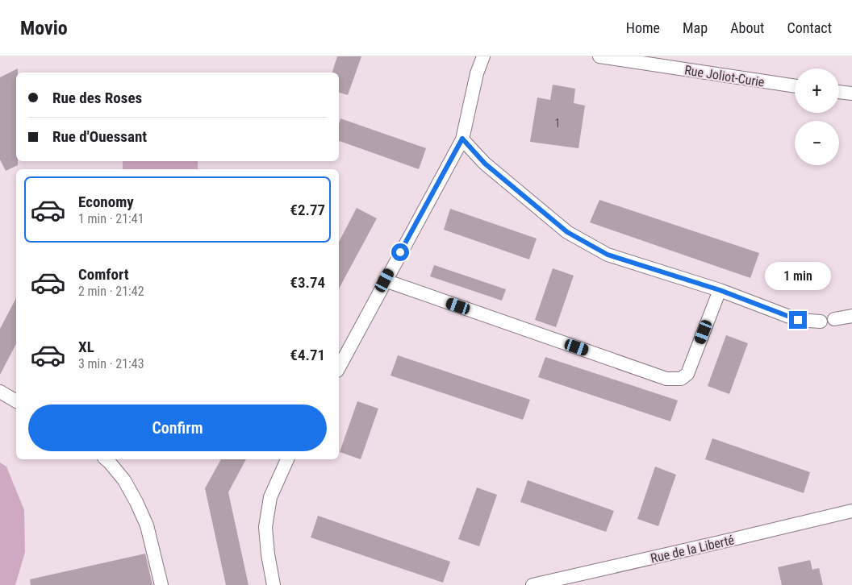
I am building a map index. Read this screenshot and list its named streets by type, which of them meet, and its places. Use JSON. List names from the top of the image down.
{
  "streets": {
    "street": ["Rue Joliot-Curie", "Rue de la Liberté"]
  },
  "house_numbers": ["1"],
  "page": {
    "header": "Movio",
    "nav": [
      "Home",
      "Map",
      "About",
      "Contact"
    ],
    "map_buttons": ["+", "−"],
    "banner": ["Rue des Roses", "Rue d'Ouessant"],
    "list": [
      {
        "name": "Economy",
        "note": "1 min · 21:41",
        "value": "€2.77"
      },
      {
        "name": "Comfort",
        "note": "2 min · 21:42",
        "value": "€3.74"
      },
      {
        "name": "XL",
        "note": "3 min · 21:43",
        "value": "€4.71"
      }
    ],
    "bubble": "1 min",
    "buttons": "Confirm"
  }
}
